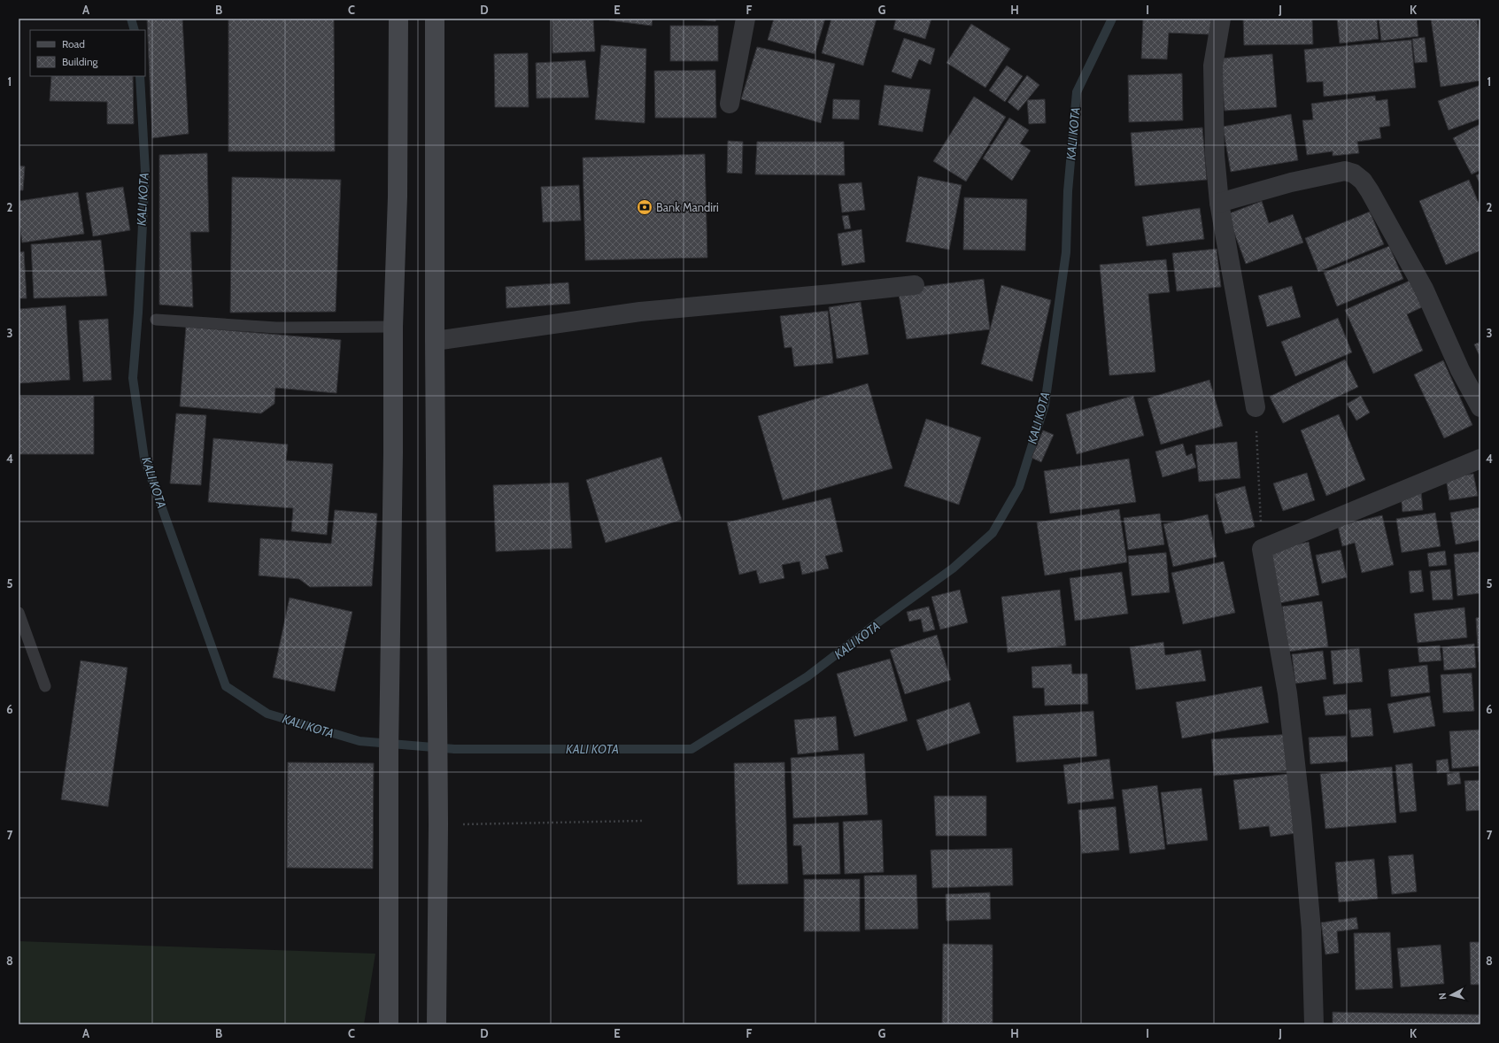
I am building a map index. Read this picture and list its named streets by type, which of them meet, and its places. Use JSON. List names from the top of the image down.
{
  "water": ["KALI KOTA"],
  "places": {
    "bank": ["Bank Mandiri"]
  },
  "legend": ["Road", "Building"],
  "north": "left",
  "grid": {
    "columns": [
      "A",
      "B",
      "C",
      "D",
      "E",
      "F",
      "G",
      "H",
      "I",
      "J",
      "K"
    ],
    "rows": [
      "1",
      "2",
      "3",
      "4",
      "5",
      "6",
      "7",
      "8"
    ]
  }
}
